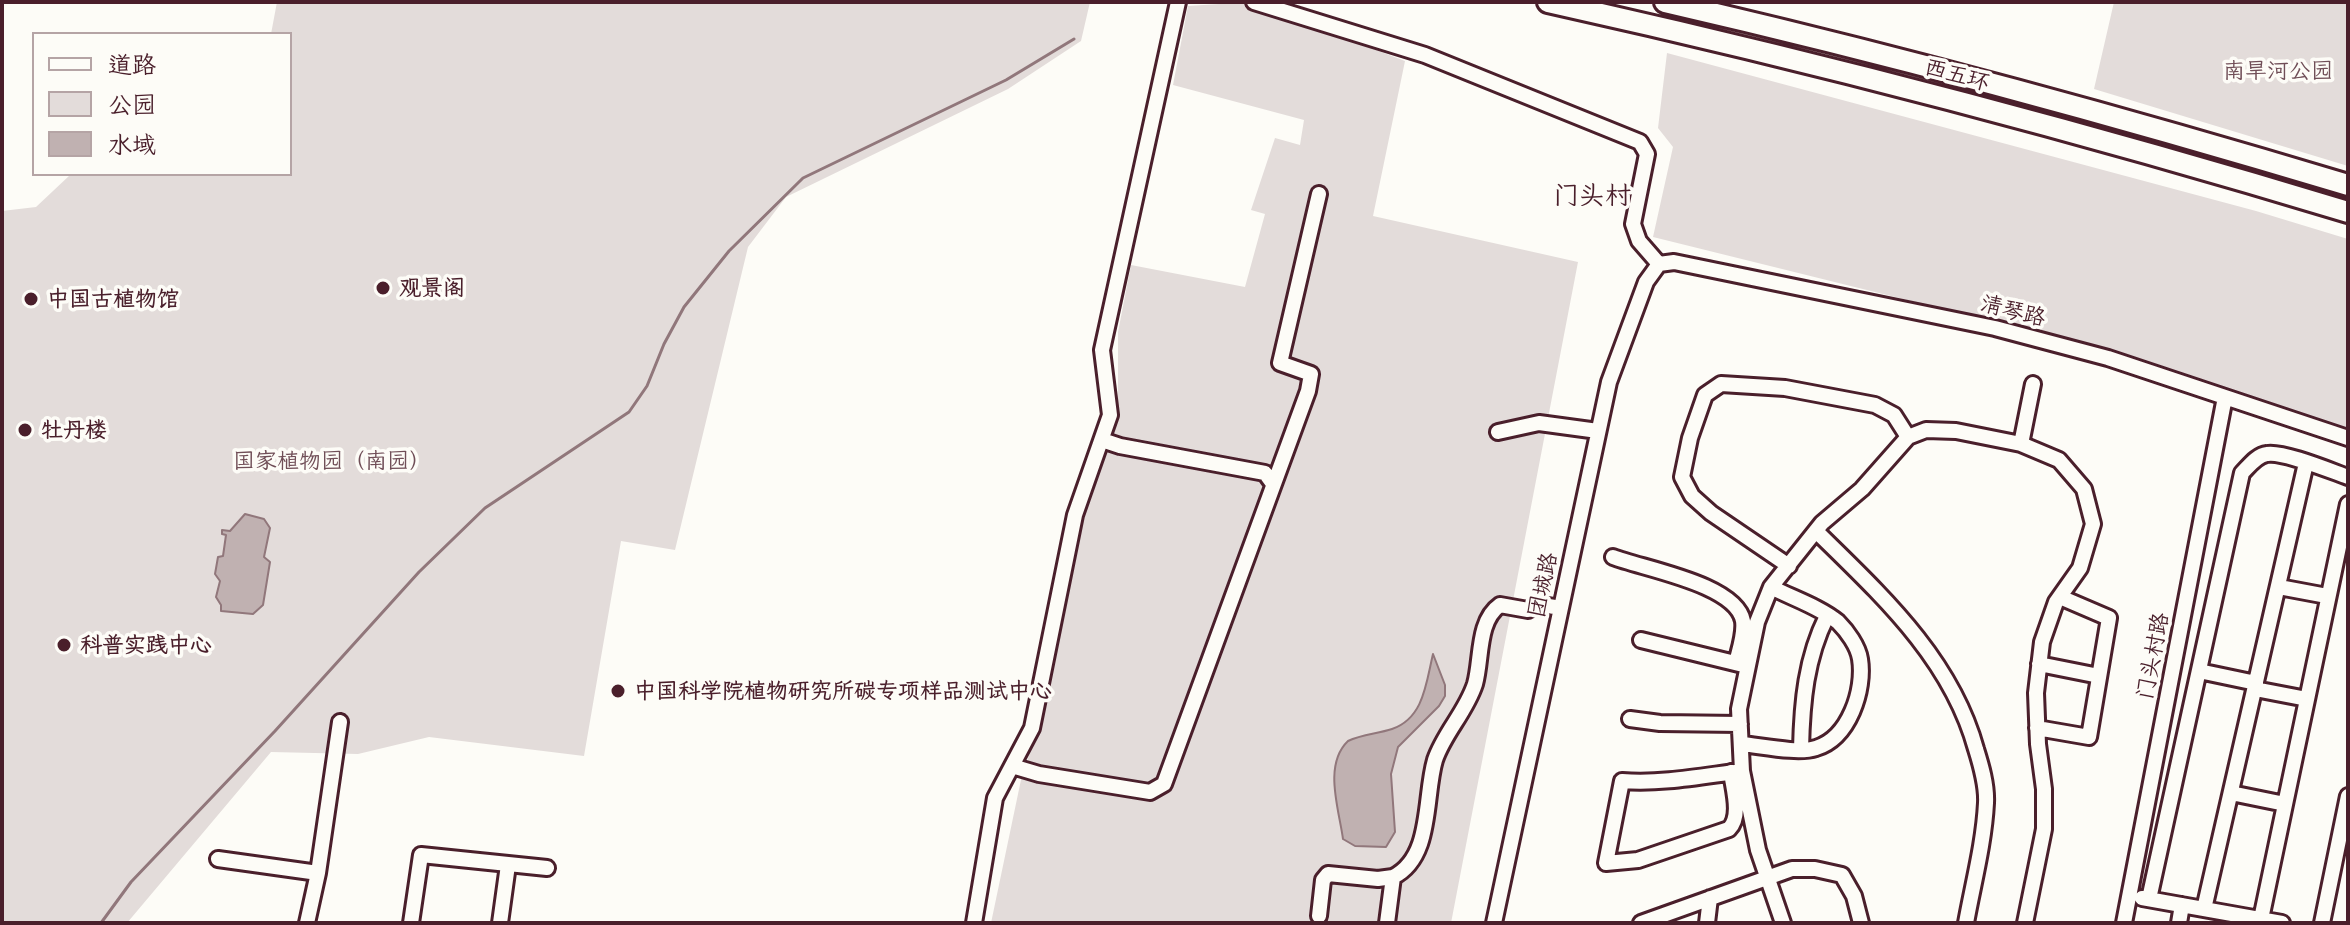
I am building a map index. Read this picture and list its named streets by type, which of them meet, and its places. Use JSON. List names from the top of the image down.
{
  "streets": {
    "highway": ["西五环"],
    "street": ["清琴路", "团城路", "门头村路"]
  },
  "crossings": [
    ["清琴路", "团城路"],
    ["清琴路", "门头村路"]
  ],
  "districts": ["门头村"],
  "parks": ["南旱河公园", "国家植物园（南园）"],
  "places": [
    "观景阁",
    "中国古植物馆",
    "牡丹楼",
    "科普实践中心",
    "中国科学院植物研究所碳专项样品测试中心"
  ],
  "legend": ["道路", "公园", "水域"]
}
